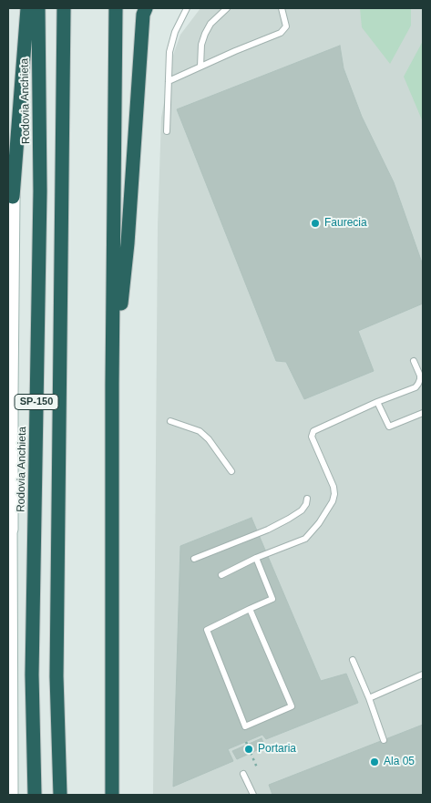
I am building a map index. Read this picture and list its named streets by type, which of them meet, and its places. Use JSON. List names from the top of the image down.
{
  "streets": {
    "highway": ["Rodovia Anchieta", "SP-150"]
  },
  "places": ["Faurecia", "Portaria", "Ala 05"]
}
